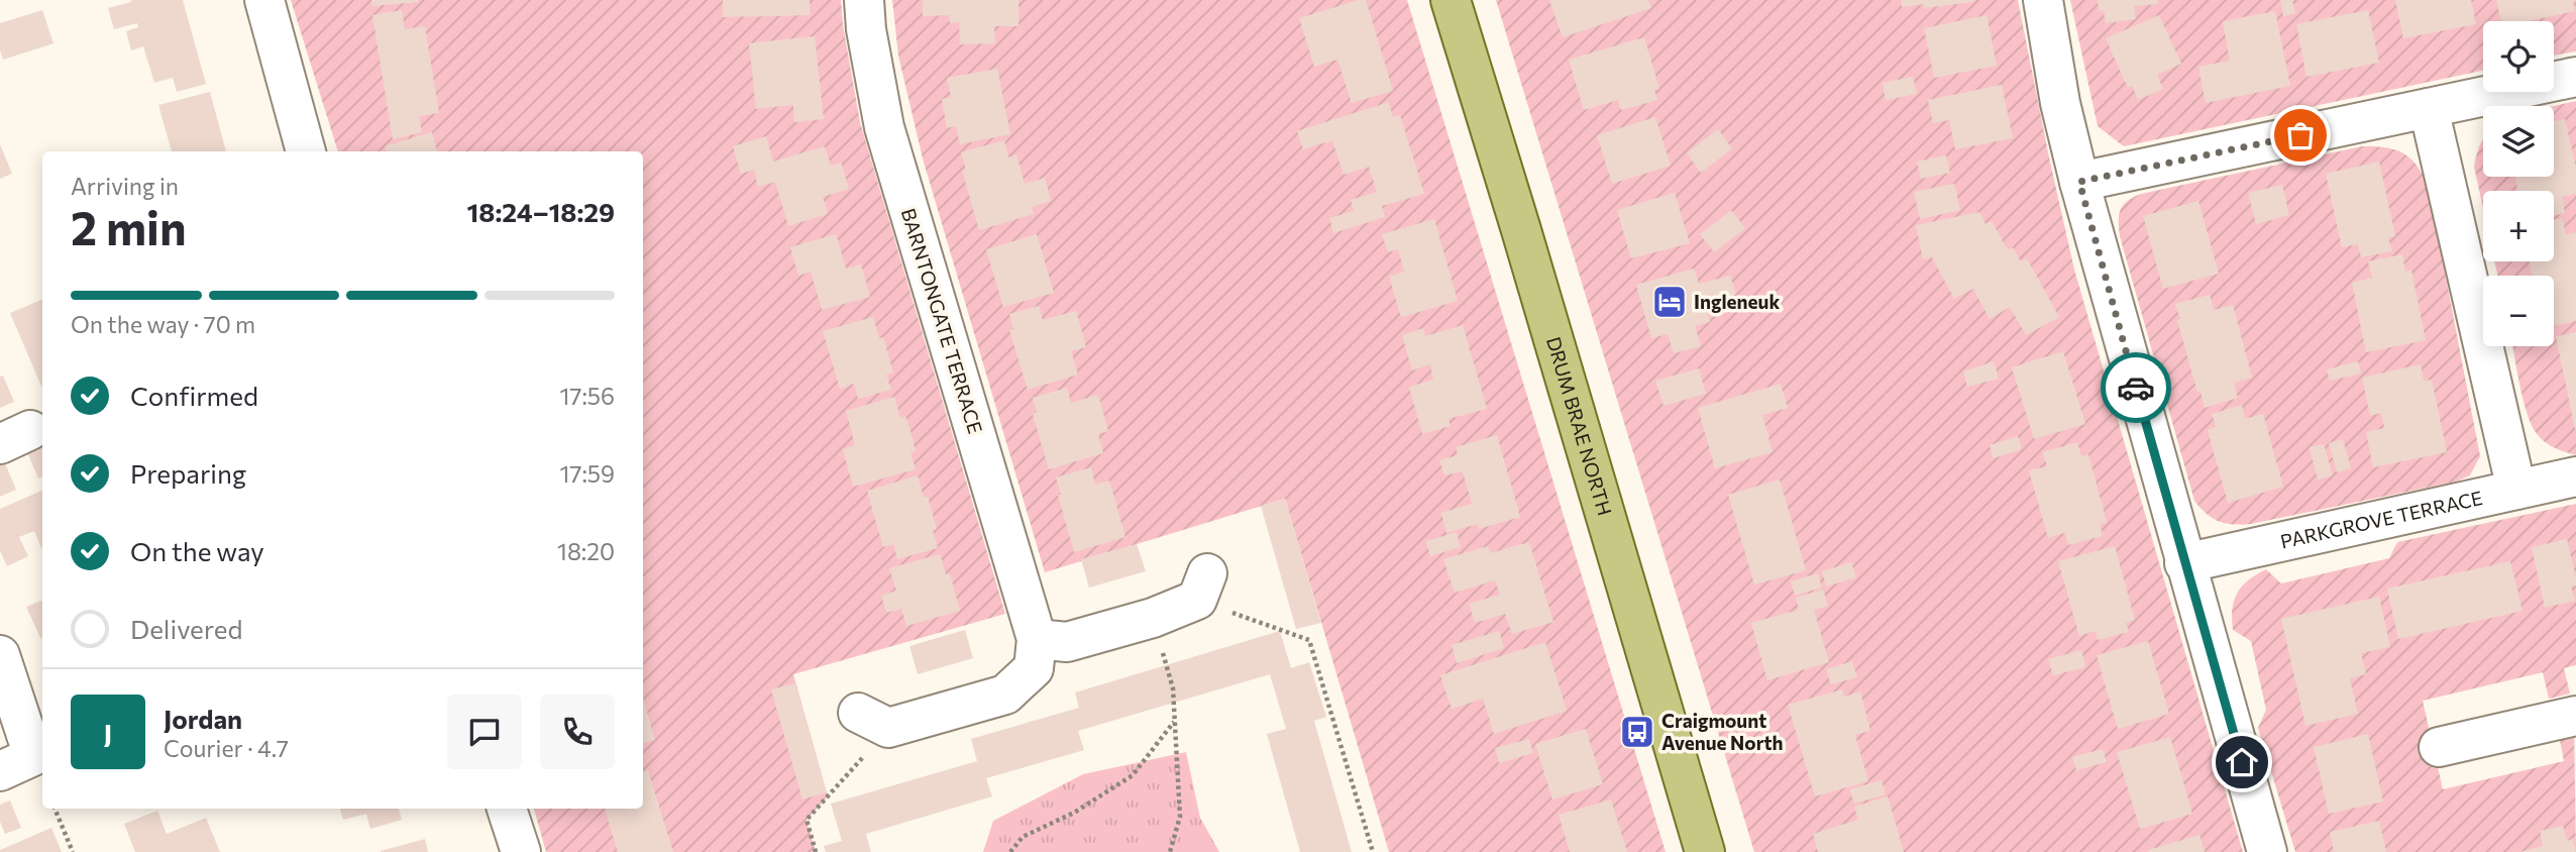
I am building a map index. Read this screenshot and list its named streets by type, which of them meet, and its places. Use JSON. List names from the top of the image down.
{
  "streets": {
    "main road": ["DRUM BRAE NORTH"],
    "street": ["BARNTONGATE TERRACE", "PARKGROVE TERRACE"]
  },
  "places": {
    "hotel": ["Ingleneuk"],
    "bus stop": ["Craigmount Avenue North"]
  },
  "page": {
    "map_buttons": ["+", "−"],
    "heading": ["2 min", "Arriving in", "18:24–18:29"],
    "panel": ["Jordan", "Courier · 4.7"],
    "bar": "On the way · 70 m",
    "list": [
      ["Confirmed", "17:56"],
      ["Preparing", "17:59"],
      ["On the way", "18:20"],
      "Delivered"
    ],
    "round": "J"
  }
}
